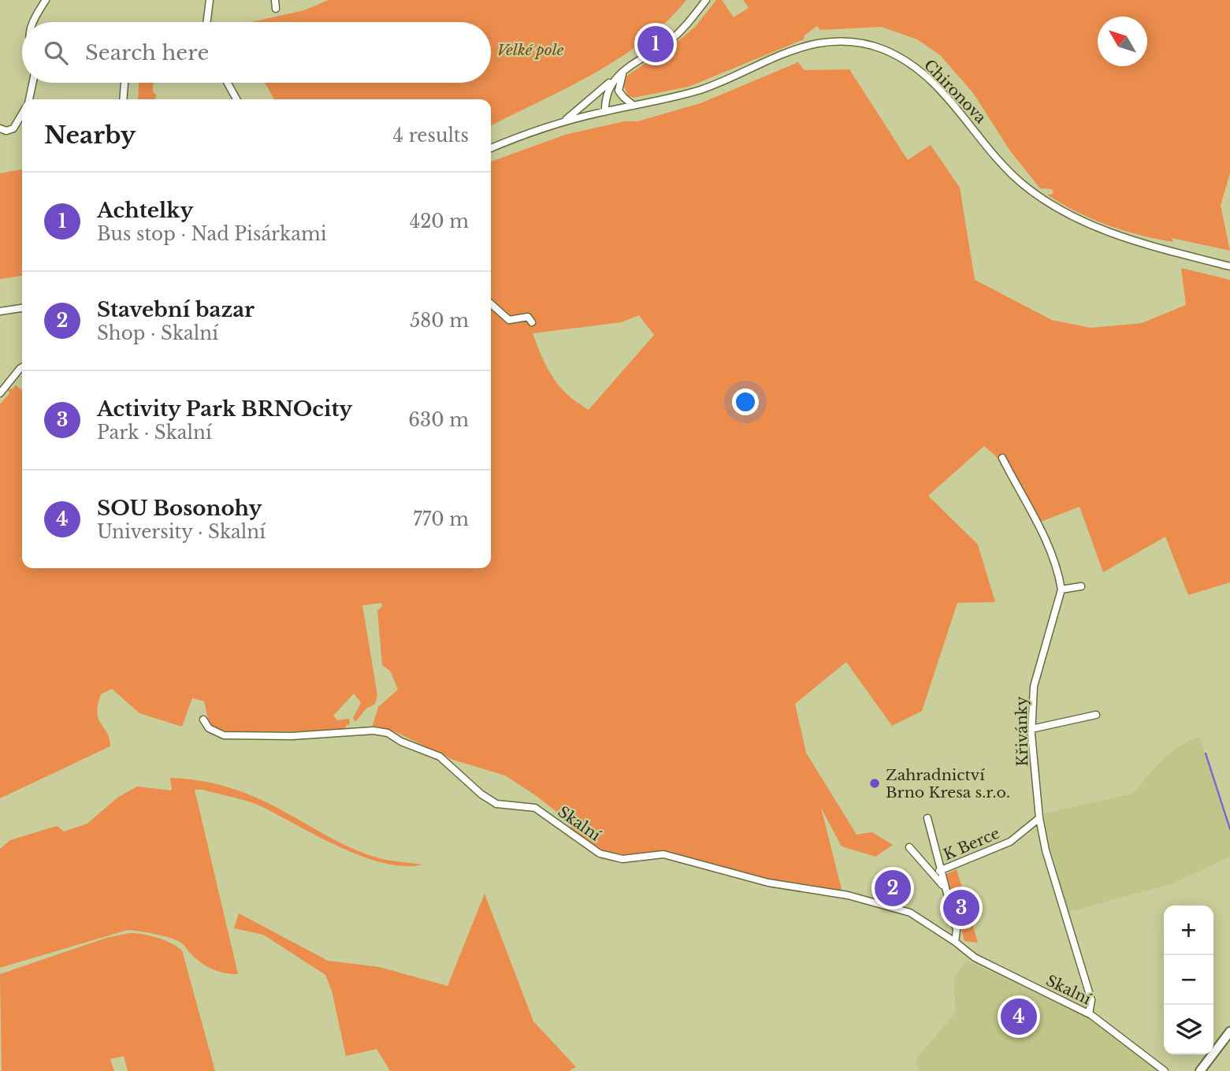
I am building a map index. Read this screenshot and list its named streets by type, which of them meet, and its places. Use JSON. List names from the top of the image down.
{
  "streets": {
    "street": [
      "Chironova",
      "Křivánky",
      "Skalní",
      "K Berce"
    ]
  },
  "crossings": [
    ["Křivánky", "Skalní"],
    ["Křivánky", "K Berce"]
  ],
  "parks": ["Velké pole"],
  "places": ["Zahradnictví Brno Kresa s.r.o."],
  "north": "top left",
  "page": {
    "search": "Search here",
    "pins": [
      "1",
      "2",
      "3",
      "4"
    ],
    "heading": ["Nearby", "4 results"],
    "list": [
      {
        "mark": "1",
        "name": "Achtelky",
        "note": "Bus stop · Nad Pisárkami",
        "value": "420 m"
      },
      {
        "mark": "2",
        "name": "Stavební bazar",
        "note": "Shop · Skalní",
        "value": "580 m"
      },
      {
        "mark": "3",
        "name": "Activity Park BRNOcity",
        "note": "Park · Skalní",
        "value": "630 m"
      },
      {
        "mark": "4",
        "name": "SOU Bosonohy",
        "note": "University · Skalní",
        "value": "770 m"
      }
    ],
    "map_buttons": ["+", "−"]
  }
}
